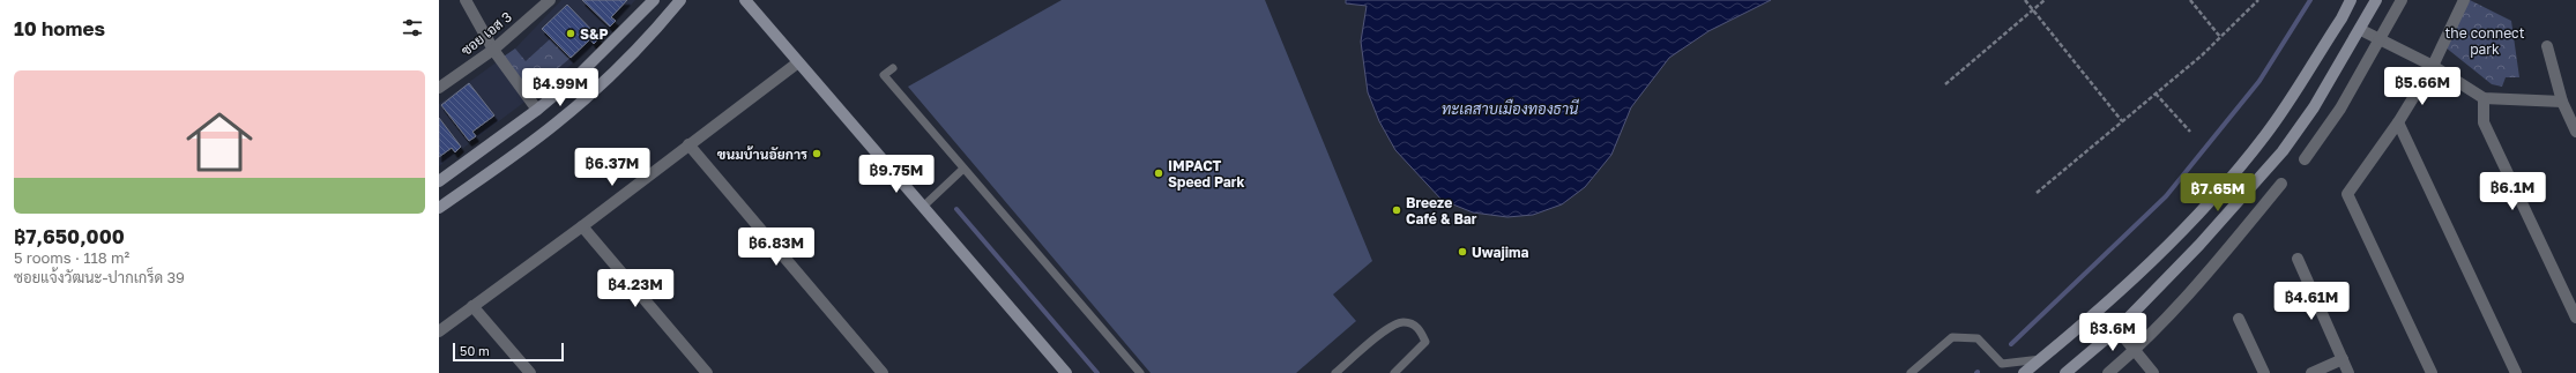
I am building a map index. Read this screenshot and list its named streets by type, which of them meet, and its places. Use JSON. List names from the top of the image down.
{
  "streets": {
    "street": ["ซอย เอส 3"]
  },
  "water": ["ทะเลสาบเมืองทองธานี"],
  "parks": ["the connect park"],
  "places": [
    "S&P",
    "ขนมบ้านอัยการ",
    "IMPACT Speed Park",
    "Breeze Café & Bar",
    "Uwajima"
  ],
  "scale_bar": "50 m",
  "page": {
    "heading": "10 homes",
    "list": [
      {
        "name": "฿7,650,000",
        "note": "5 rooms · 118 m² · ซอยแจ้งวัฒนะ-ปากเกร็ด 39"
      }
    ],
    "price": [
      "฿5.66M",
      "฿4.99M",
      "฿6.37M",
      "฿9.75M",
      "฿6.1M",
      "฿7.65M",
      "฿6.83M",
      "฿4.23M",
      "฿4.61M",
      "฿3.6M"
    ],
    "scale": "50 m"
  }
}
